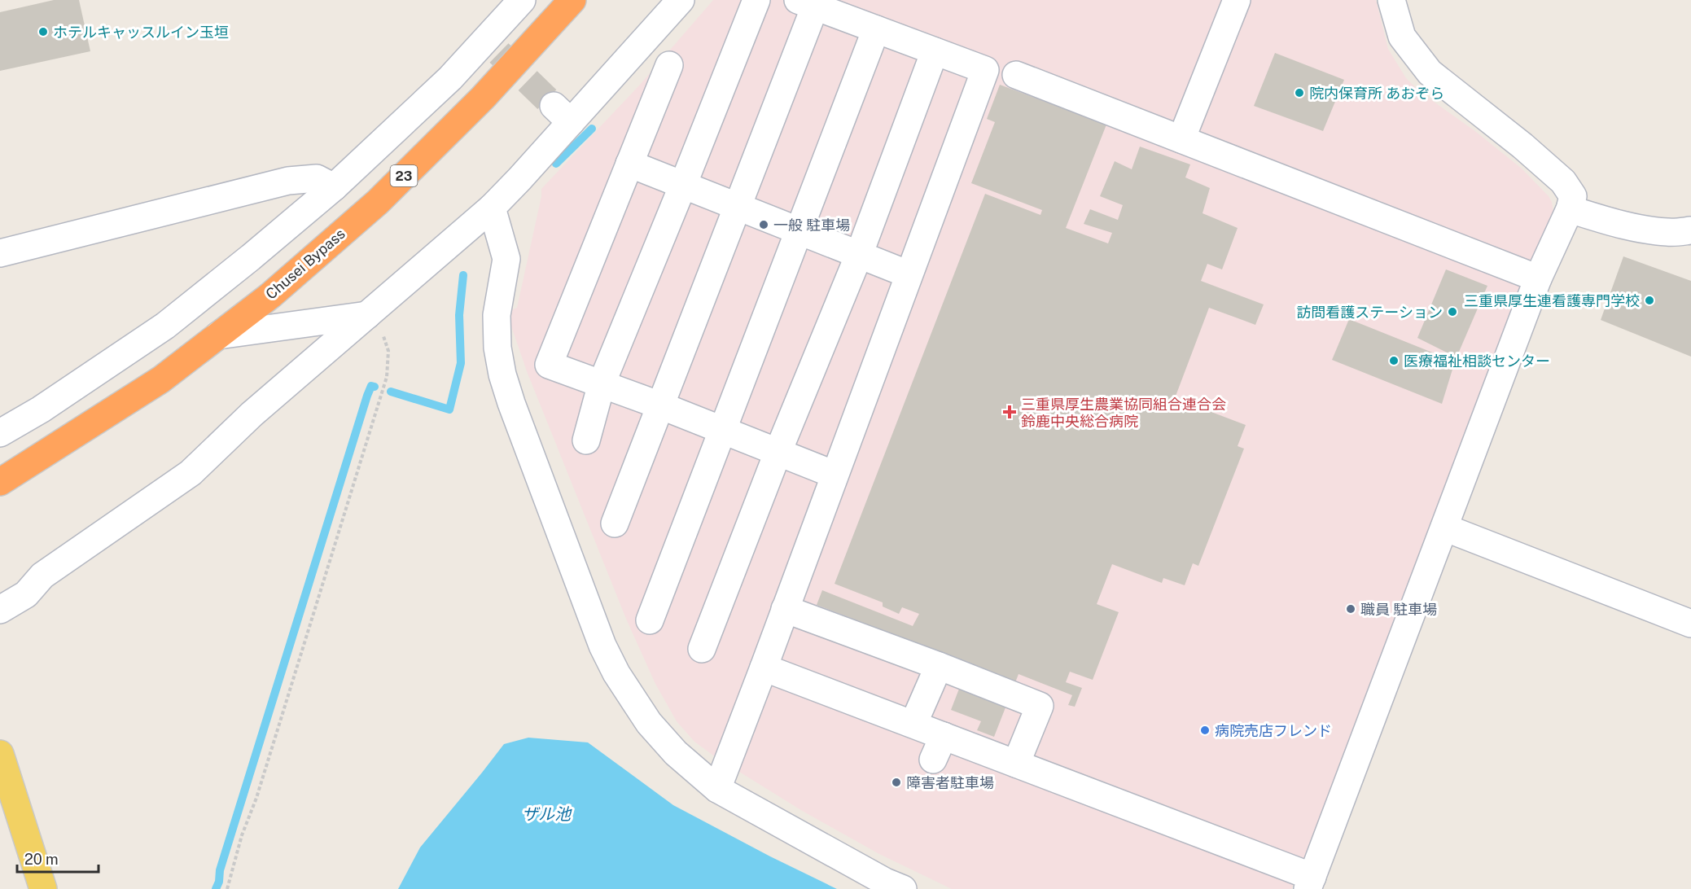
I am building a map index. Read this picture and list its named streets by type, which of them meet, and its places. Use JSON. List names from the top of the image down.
{
  "streets": {
    "highway": ["23", "Chusei Bypass"]
  },
  "water": ["ザル池"],
  "places": {
    "other": [
      "ホテルキャッスルイン玉垣",
      "院内保育所 あおぞら",
      "一般 駐車場",
      "三重県厚生連看護専門学校",
      "訪問看護ステーション",
      "医療福祉相談センター",
      "職員 駐車場",
      "病院売店フレンド",
      "障害者駐車場"
    ],
    "health": ["三重県厚生農業協同組合連合会 鈴鹿中央総合病院"]
  },
  "scale_bar": "20 m"
}
